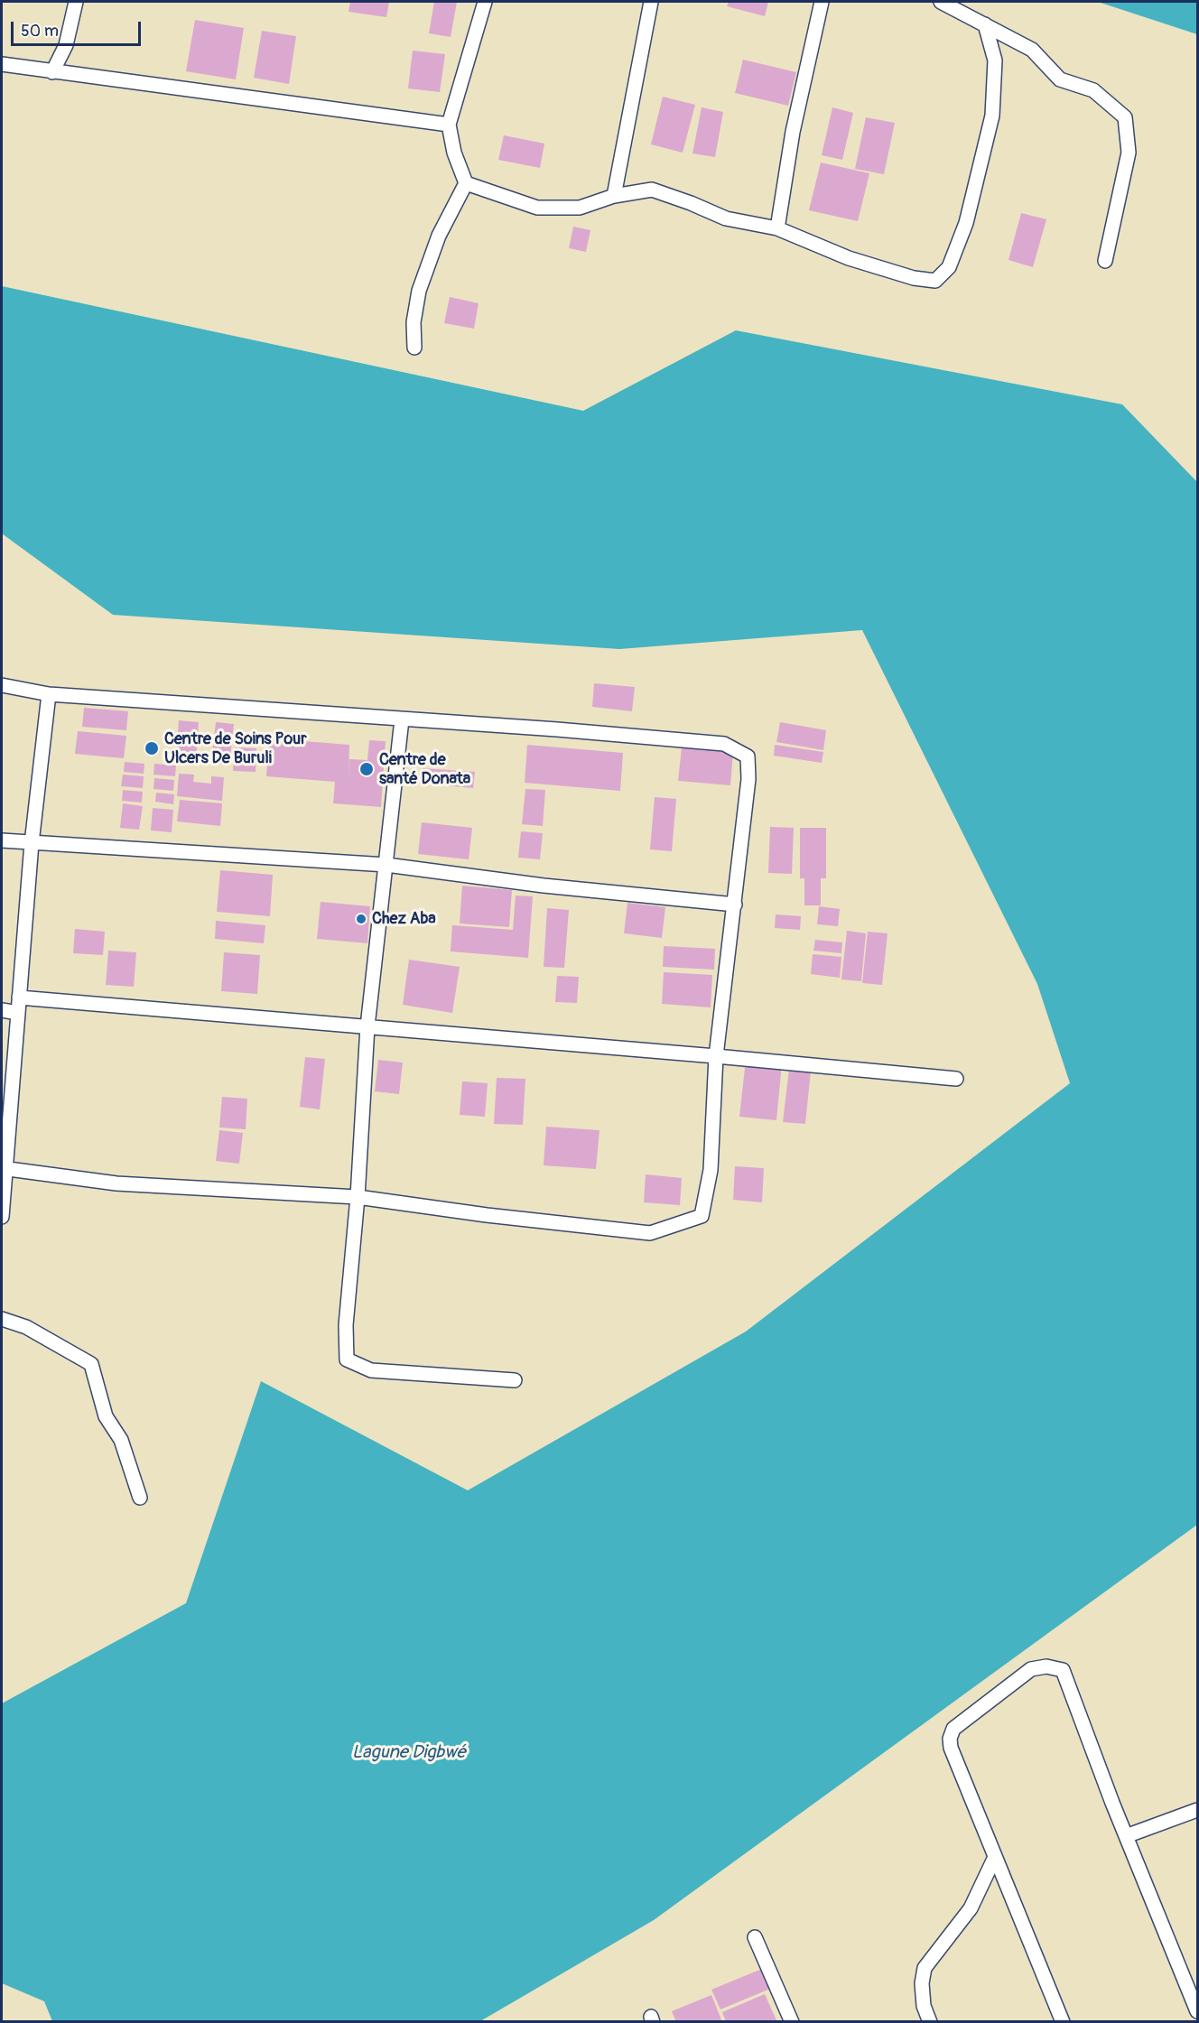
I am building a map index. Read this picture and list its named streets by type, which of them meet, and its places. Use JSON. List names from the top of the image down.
{
  "water": ["Lagune Digbwé"],
  "places": ["Centre de Soins Pour Ulcers De Buruli", "Centre de santé Donata", "Chez Aba"],
  "scale_bar": "50 m"
}
